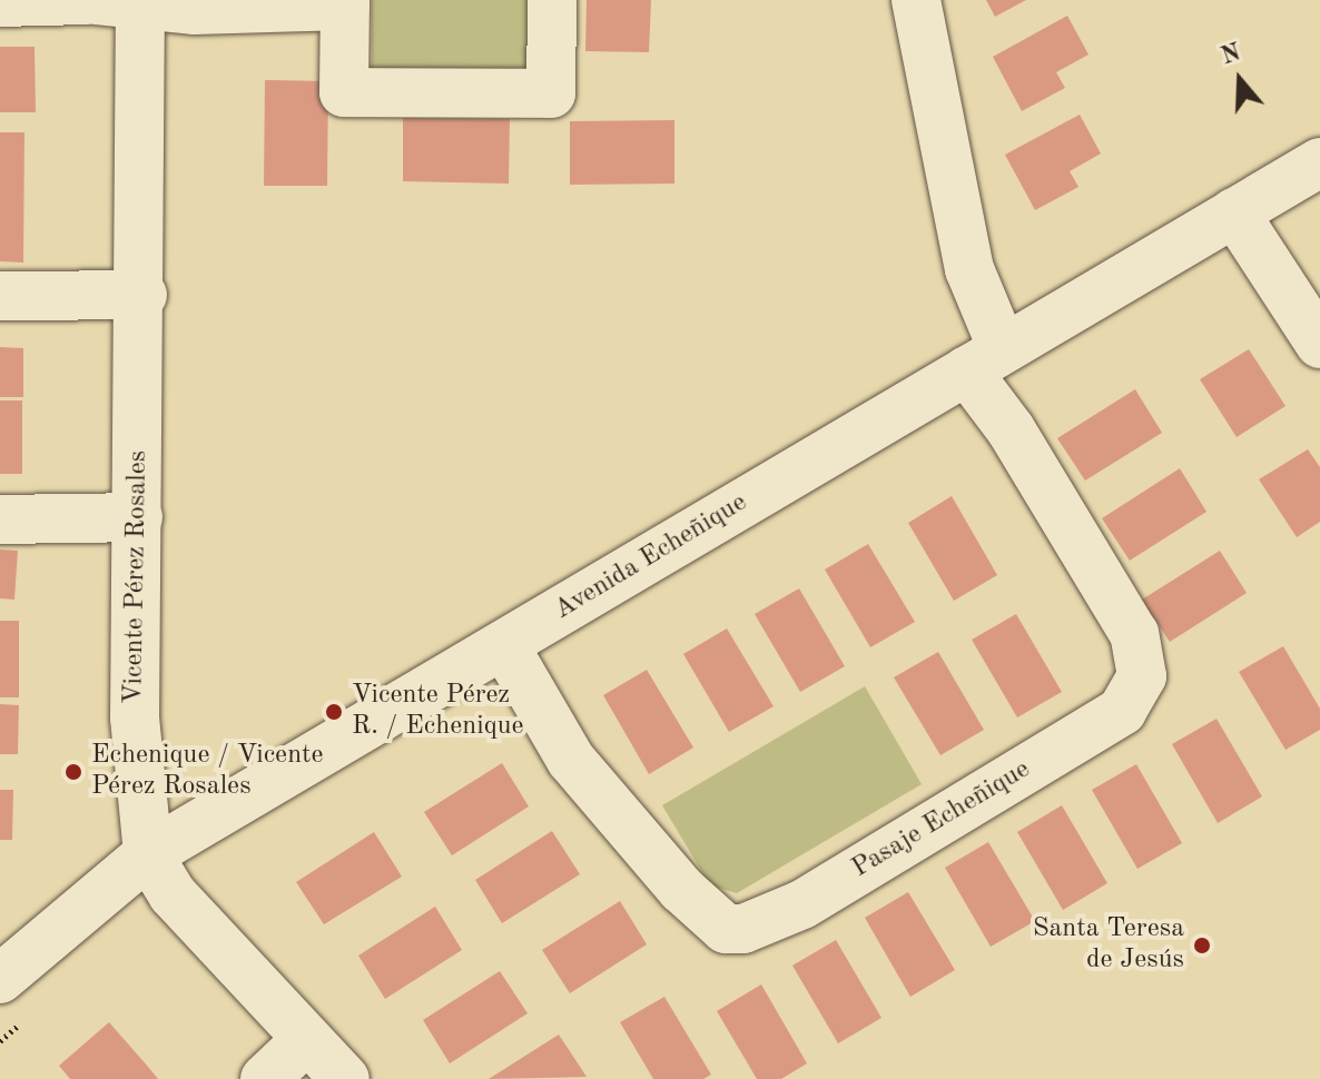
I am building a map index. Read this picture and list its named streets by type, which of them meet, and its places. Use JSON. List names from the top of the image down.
{
  "streets": {
    "street": ["Avenida Echeñique", "Vicente Pérez Rosales", "Pasaje Echeñique"]
  },
  "crossings": [
    ["Avenida Echeñique", "Vicente Pérez Rosales"],
    ["Avenida Echeñique", "Pasaje Echeñique"]
  ],
  "places": ["Vicente Pérez R. / Echenique", "Echenique / Vicente Pérez Rosales", "Santa Teresa de Jesús"],
  "north": "top"
}
